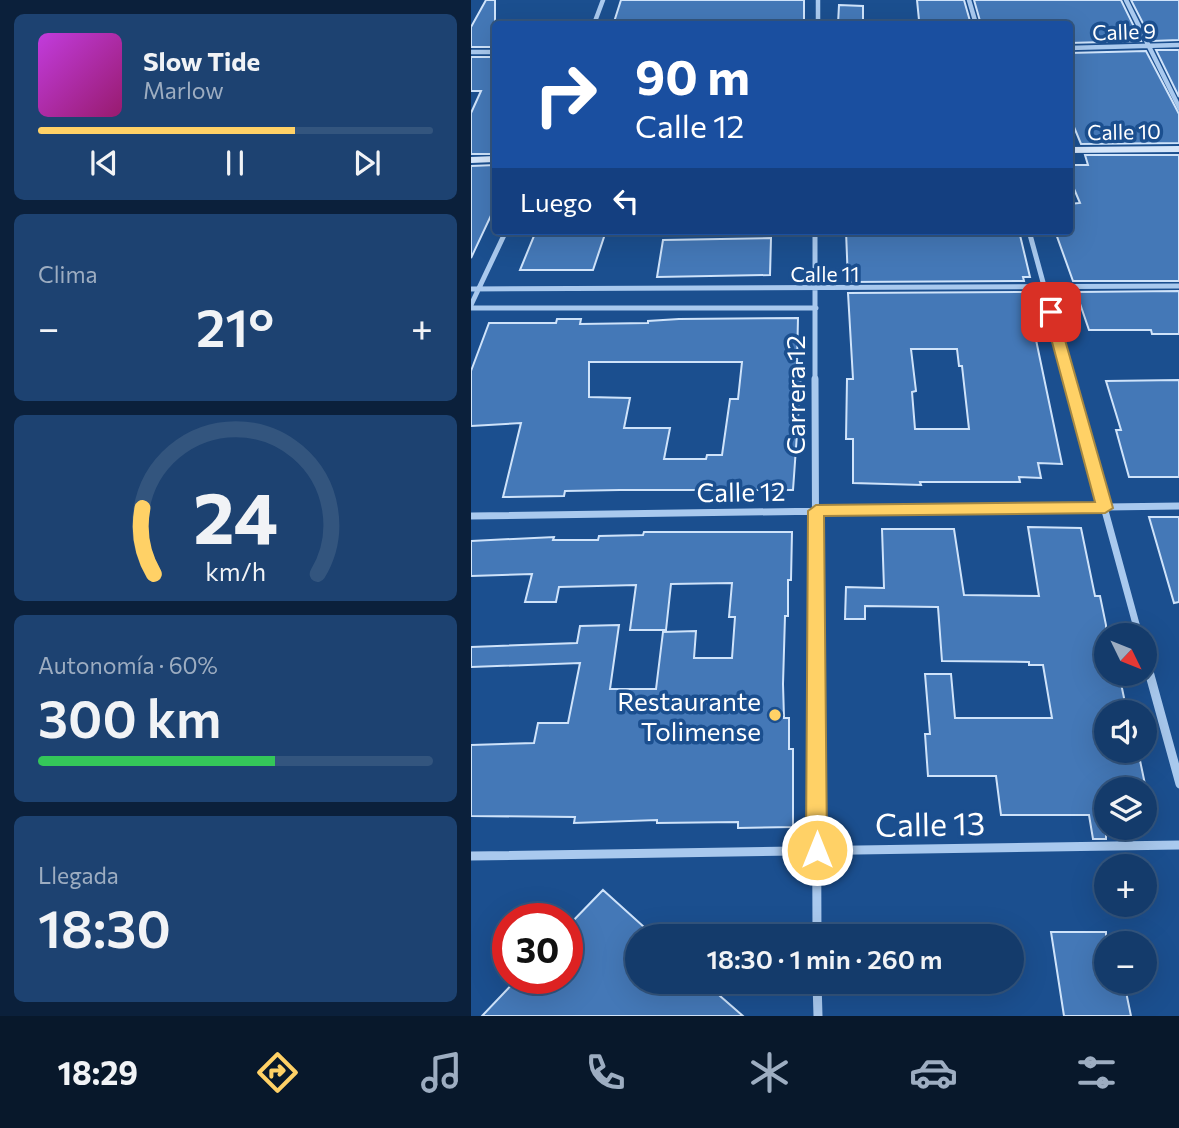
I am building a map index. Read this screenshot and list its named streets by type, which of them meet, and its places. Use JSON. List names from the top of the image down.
{
  "streets": {
    "street": [
      "Calle 9",
      "Calle 10",
      "Calle 11",
      "Carrera 12",
      "Calle 12",
      "Calle 13"
    ]
  },
  "crossings": [
    ["Calle 11", "Carrera 12"],
    ["Carrera 12", "Calle 12"],
    ["Carrera 12", "Calle 13"]
  ],
  "places": ["Restaurante Tolimense"],
  "north": "bottom right",
  "page": {
    "turn": ["90 m", "Calle 12"],
    "song": ["Slow Tide", "Marlow"],
    "then": "Luego",
    "tile": [
      "Clima",
      ["Autonomía · 60%", "300 km"],
      ["Llegada", "18:30"]
    ],
    "heat": ["−", "21°", "+"],
    "map_buttons": ["+", "−"],
    "limit": "30",
    "trip": "18:30 · 1 min · 260 m",
    "tabs": "18:29",
    "gauge": ["24", "km/h"]
  }
}
